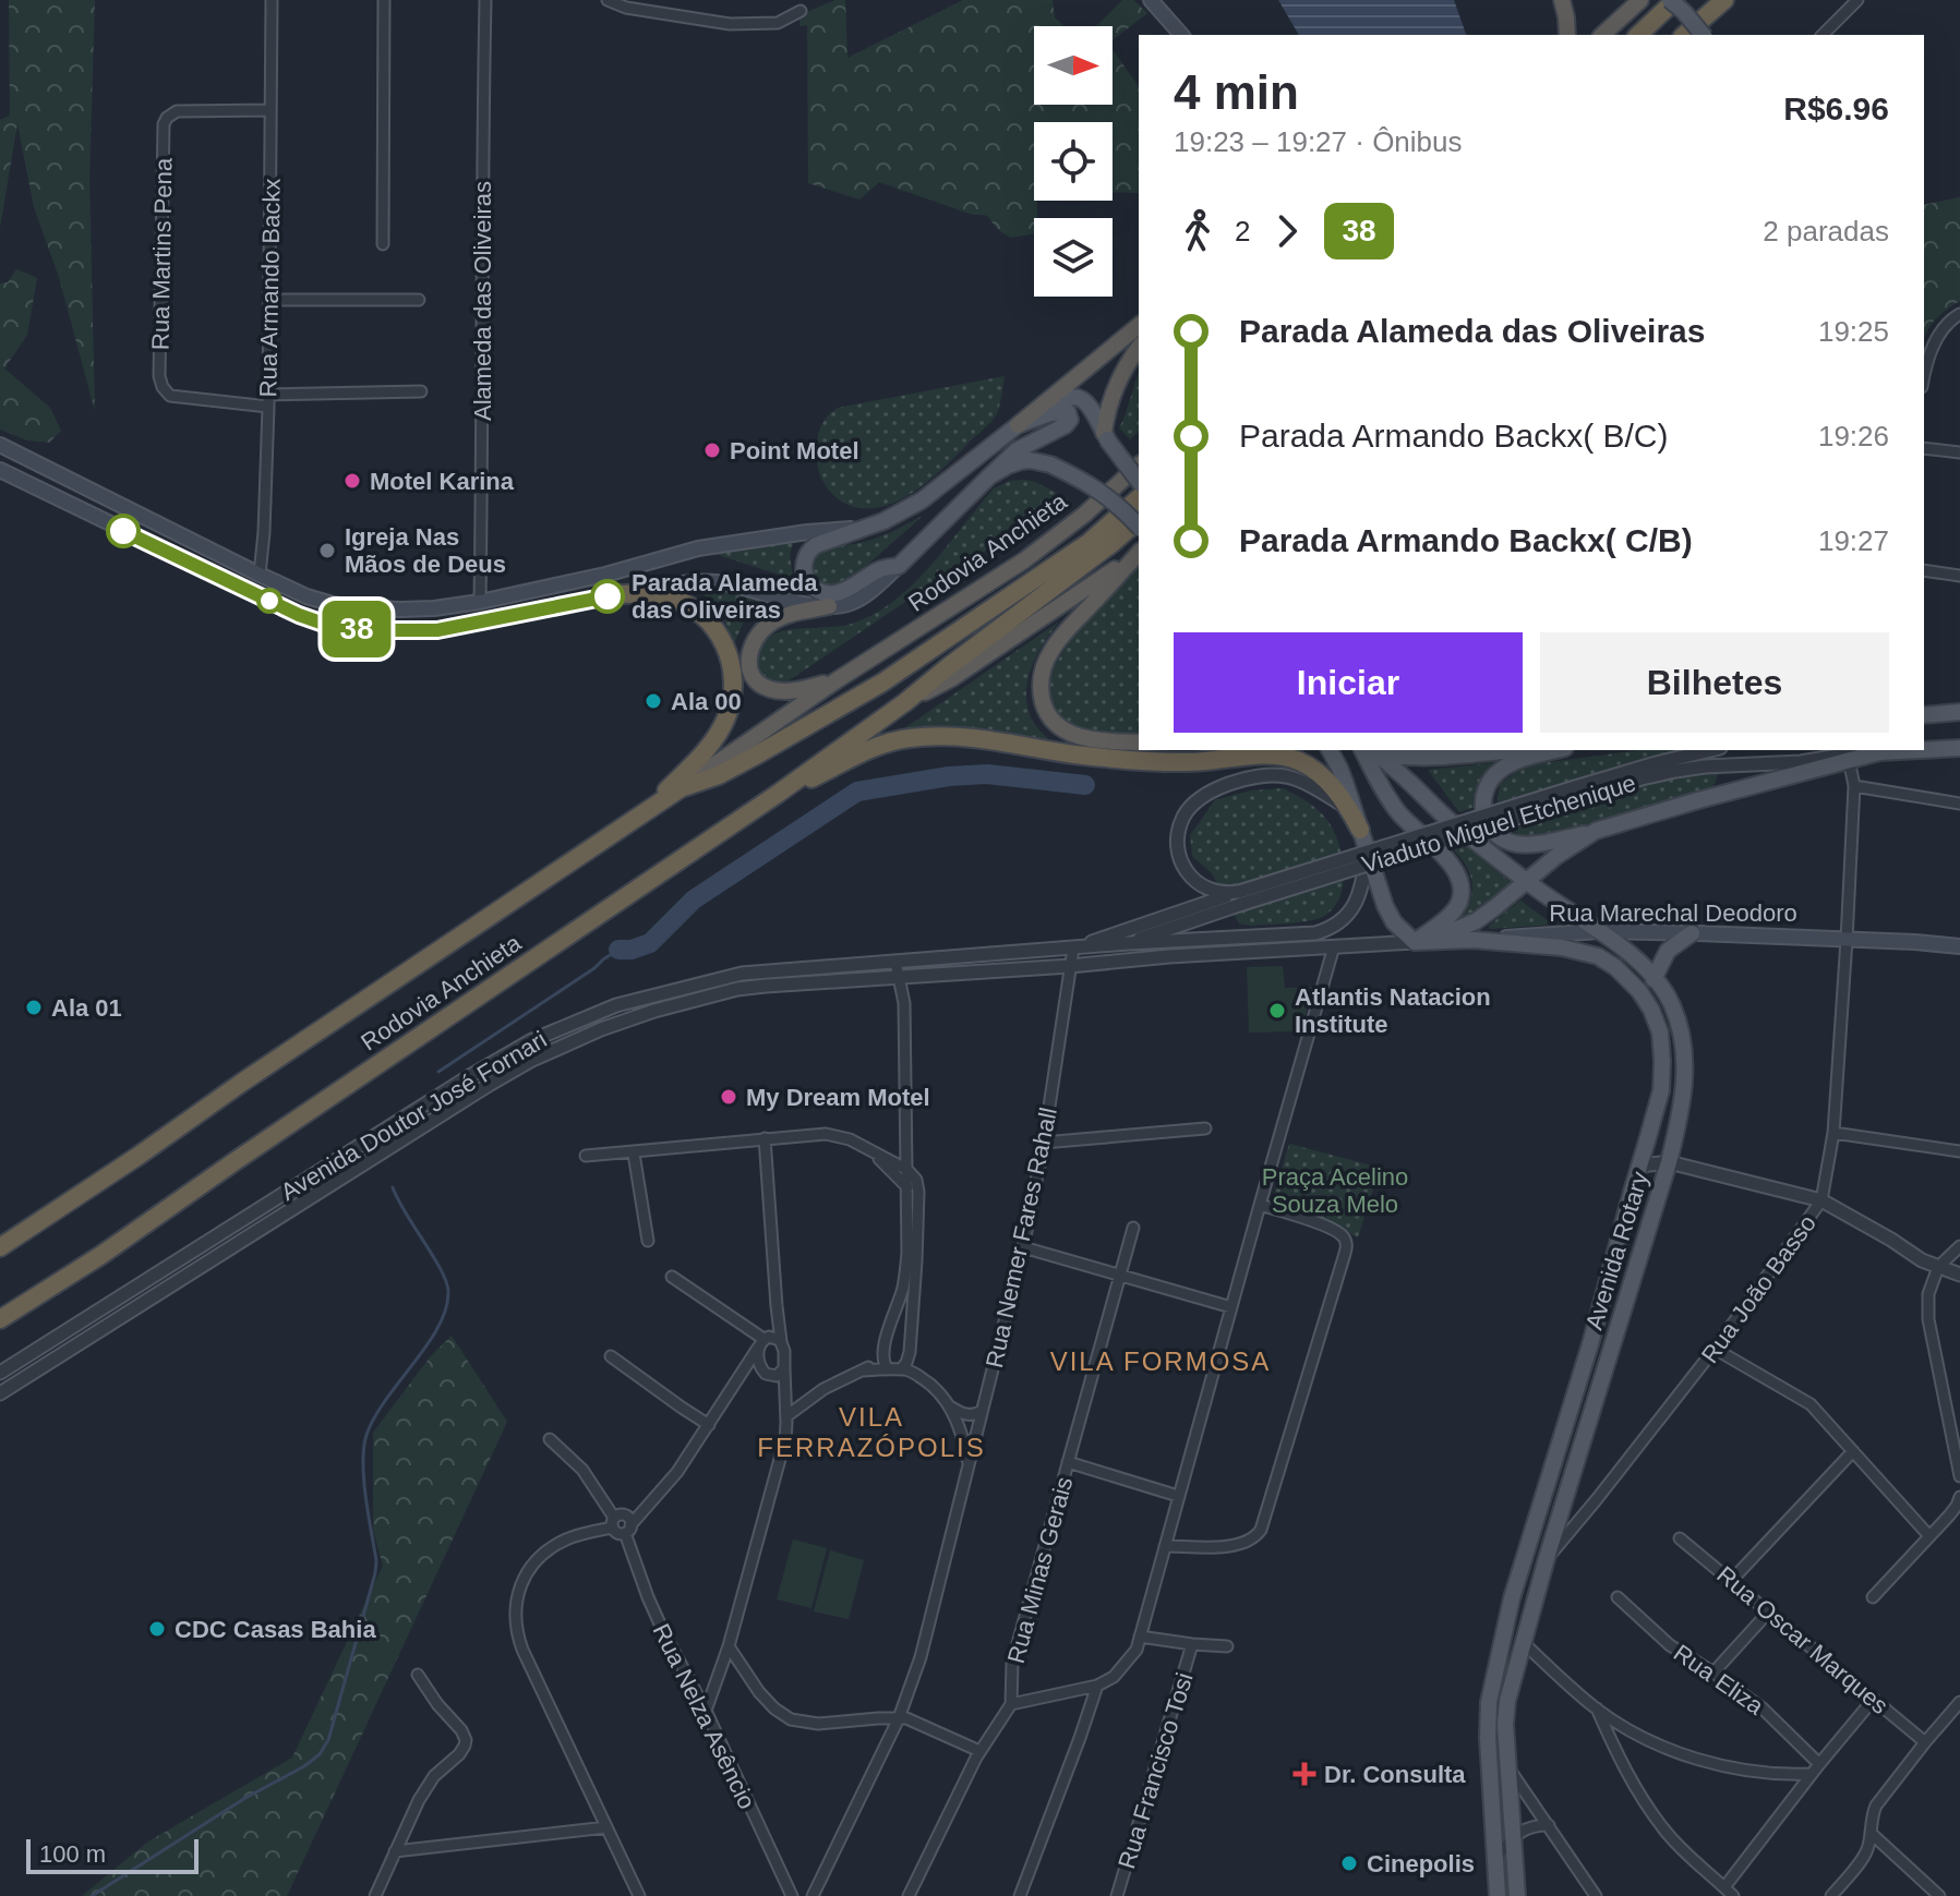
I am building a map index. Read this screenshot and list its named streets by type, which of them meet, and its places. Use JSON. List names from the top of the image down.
{
  "streets": {
    "highway": ["Rodovia Anchieta"],
    "main road": ["Rua Marechal Deodoro", "Avenida Rotary"],
    "street": [
      "Rua Martins Pena",
      "Rua Armando Backx",
      "Alameda das Oliveiras",
      "Viaduto Miguel Etchenique",
      "Avenida Doutor José Fornari",
      "Rua Nemer Fares Rahall",
      "Rua João Basso",
      "Rua Minas Gerais",
      "Rua Oscar Marques",
      "Rua Eliza",
      "Rua Nelza Asêncio",
      "Rua Francisco Tosi"
    ]
  },
  "crossings": [
    ["Rua Martins Pena", "Rua Armando Backx"],
    ["Viaduto Miguel Etchenique", "Avenida Doutor José Fornari"],
    ["Viaduto Miguel Etchenique", "Rua Nemer Fares Rahall"],
    ["Rua Marechal Deodoro", "Avenida Doutor José Fornari"],
    ["Rua Marechal Deodoro", "Avenida Rotary"],
    ["Rua Marechal Deodoro", "Rua João Basso"],
    ["Avenida Doutor José Fornari", "Rua Nemer Fares Rahall"],
    ["Avenida Rotary", "Rua João Basso"]
  ],
  "districts": ["VILA FORMOSA", "VILA FERRAZÓPOLIS"],
  "parks": ["Praça Acelino Souza Melo"],
  "places": {
    "other": [
      "Point Motel",
      "Motel Karina",
      "Igreja Nas Mãos de Deus",
      "Parada Alameda das Oliveiras",
      "Ala 00",
      "Ala 01",
      "Atlantis Natacion Institute",
      "My Dream Motel",
      "CDC Casas Bahia",
      "Cinepolis"
    ],
    "health": ["Dr. Consulta"]
  },
  "lines": ["bus line 38"],
  "scale_bar": "100 m",
  "north": "right",
  "page": {
    "on_map": "38",
    "heading": ["4 min", "19:23 – 19:27 · Ônibus", "R$6.96"],
    "legs": ["2", "38", "2 paradas"],
    "list": [
      {
        "name": "Parada Alameda das Oliveiras",
        "value": "19:25"
      },
      {
        "name": "Parada Armando Backx( B/C)",
        "value": "19:26"
      },
      {
        "name": "Parada Armando Backx( C/B)",
        "value": "19:27"
      }
    ],
    "buttons": ["Iniciar", "Bilhetes"],
    "scale": "100 m"
  }
}
